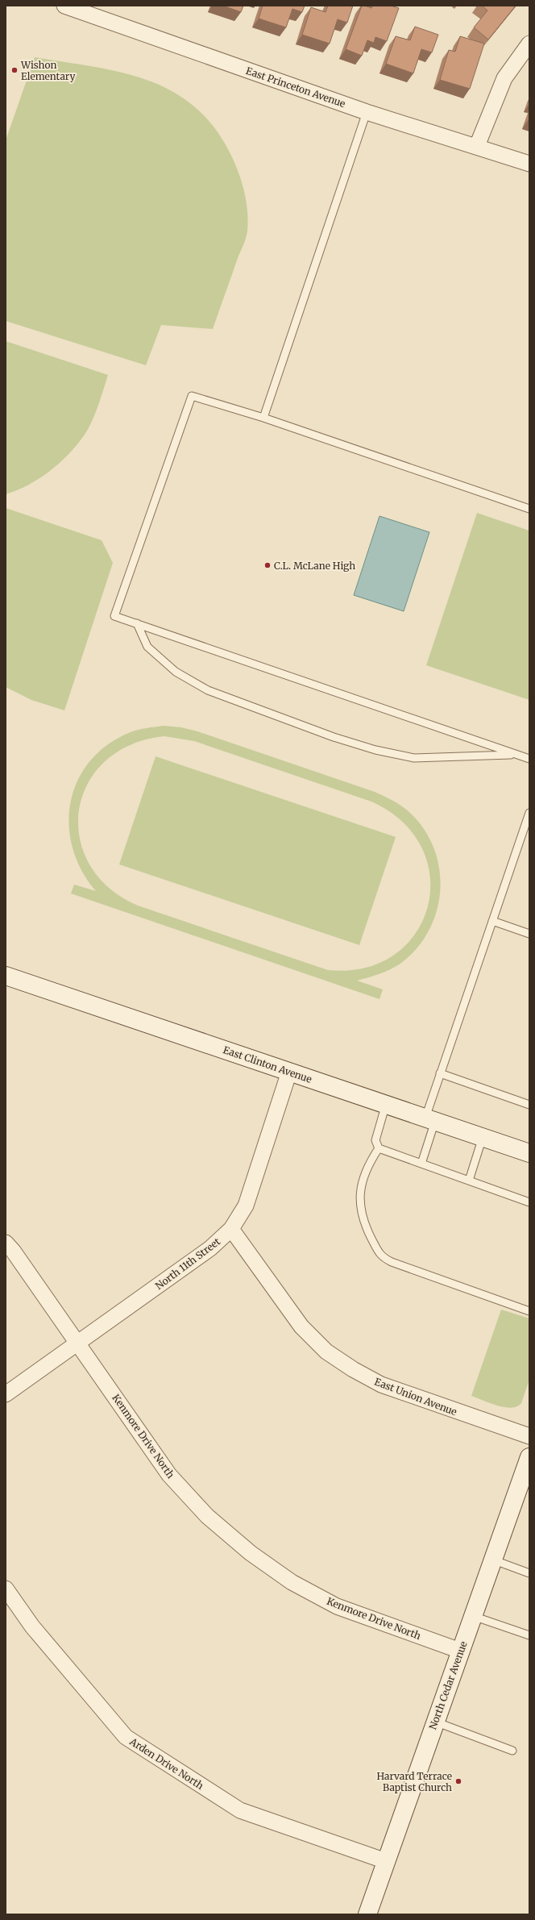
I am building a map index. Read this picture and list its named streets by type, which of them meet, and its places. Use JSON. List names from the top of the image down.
{
  "streets": {
    "main road": ["East Clinton Avenue", "North Cedar Avenue"],
    "street": [
      "East Princeton Avenue",
      "North 11th Street",
      "East Union Avenue",
      "Kenmore Drive North",
      "Arden Drive North"
    ]
  },
  "crossings": [
    ["East Clinton Avenue", "North 11th Street"],
    ["North 11th Street", "East Union Avenue"],
    ["North 11th Street", "Kenmore Drive North"],
    ["Kenmore Drive North", "North Cedar Avenue"],
    ["North Cedar Avenue", "Arden Drive North"]
  ],
  "places": ["Wishon Elementary", "C.L. McLane High", "Harvard Terrace Baptist Church"]
}
